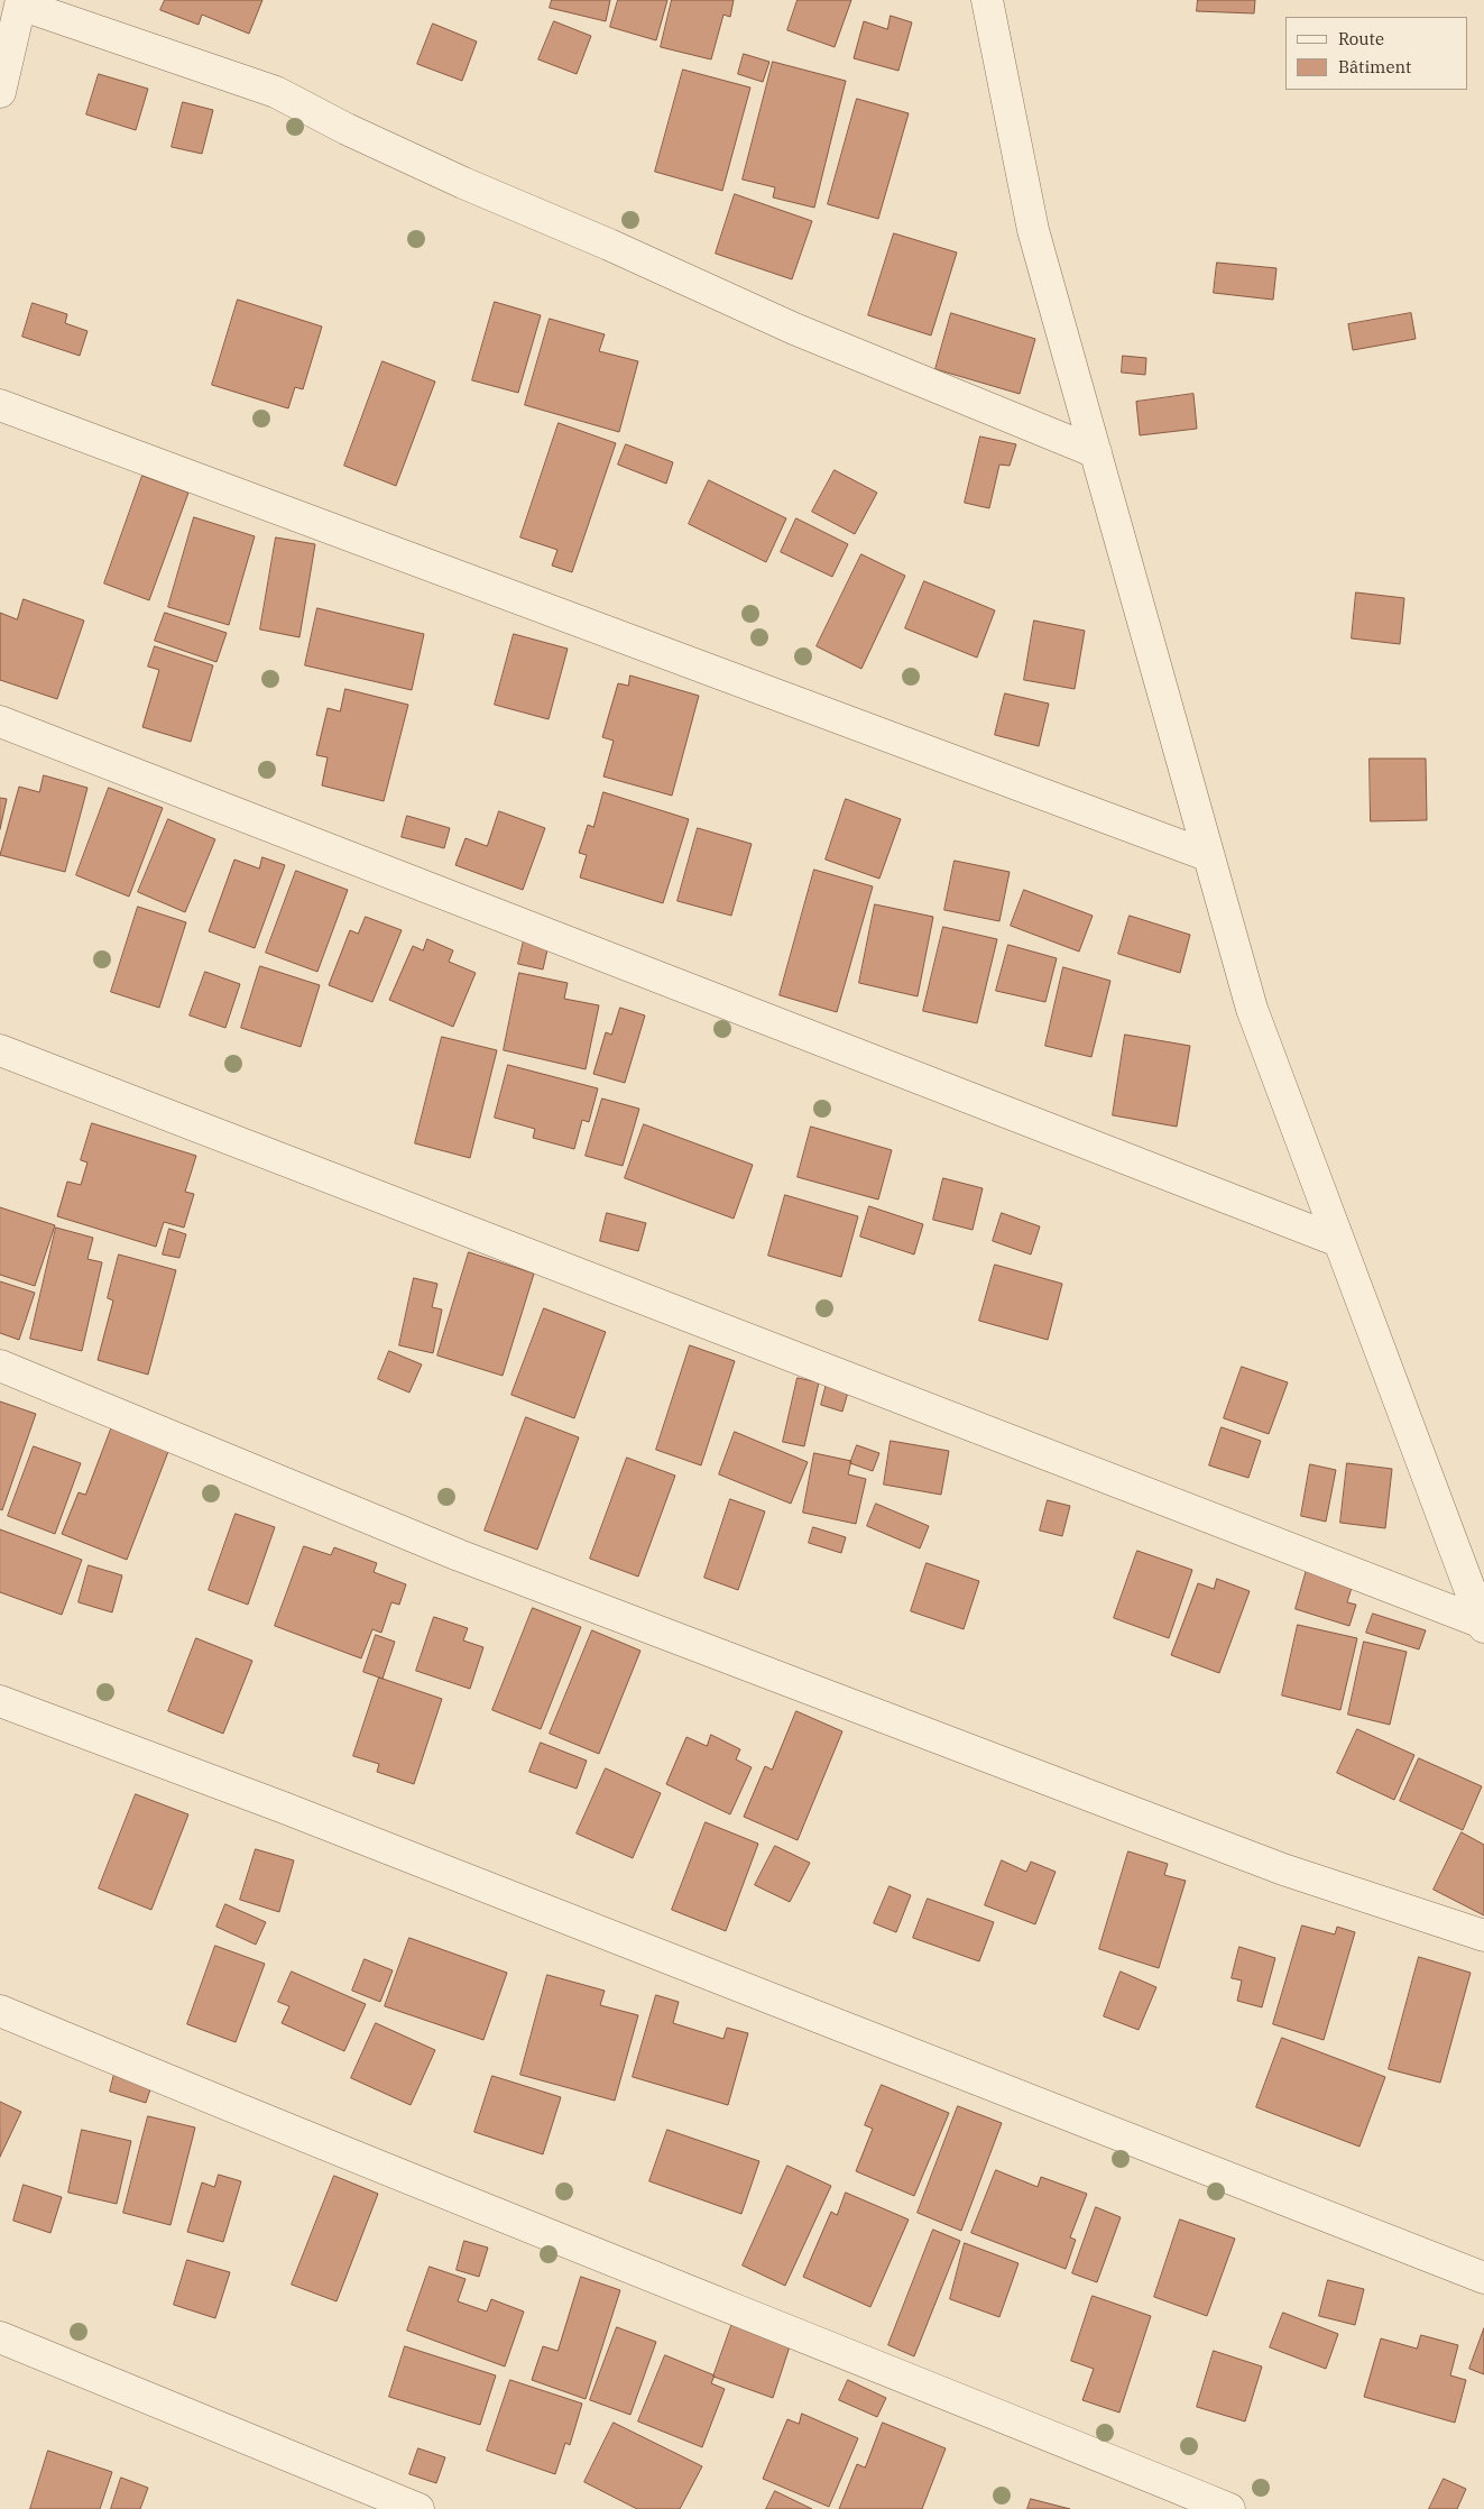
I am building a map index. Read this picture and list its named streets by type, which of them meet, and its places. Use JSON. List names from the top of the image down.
{
  "legend": ["Route", "Bâtiment"]
}
